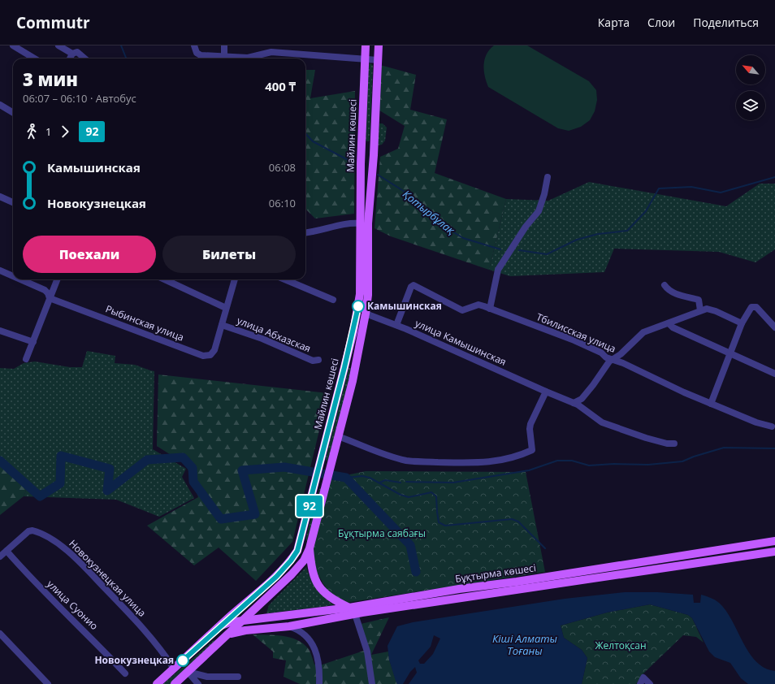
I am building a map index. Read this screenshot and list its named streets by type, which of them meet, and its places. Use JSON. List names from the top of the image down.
{
  "streets": {
    "main road": ["Майлин көшесі", "Бұқтырма көшесі"],
    "street": [
      "Рыбинская улица",
      "Тбилисская улица",
      "улица Абхазская",
      "улица Камышинская",
      "Новокузнецкая улица",
      "улица Суонио"
    ]
  },
  "crossings": [
    ["Майлин көшесі", "Бұқтырма көшесі"],
    ["Майлин көшесі", "Новокузнецкая улица"],
    ["Рыбинская улица", "улица Абхазская"],
    ["Тбилисская улица", "улица Камышинская"],
    ["Новокузнецкая улица", "улица Суонио"]
  ],
  "water": ["Қотырбұлақ", "Кіші Алматы Тоғаны"],
  "parks": ["Бұқтырма саябағы", "Желтоқсан"],
  "places": ["Камышинская", "Новокузнецкая"],
  "lines": ["bus line 92"],
  "north": "top left",
  "page": {
    "header": "Commutr",
    "nav": ["Карта", "Слои", "Поделиться"],
    "on_map": "92",
    "heading": ["3 мин", "06:07 – 06:10 · Автобус", "400 ₸"],
    "legs": ["1", "92"],
    "list": [
      {
        "name": "Камышинская",
        "value": "06:08"
      },
      {
        "name": "Новокузнецкая",
        "value": "06:10"
      }
    ],
    "buttons": ["Поехали", "Билеты"]
  }
}
